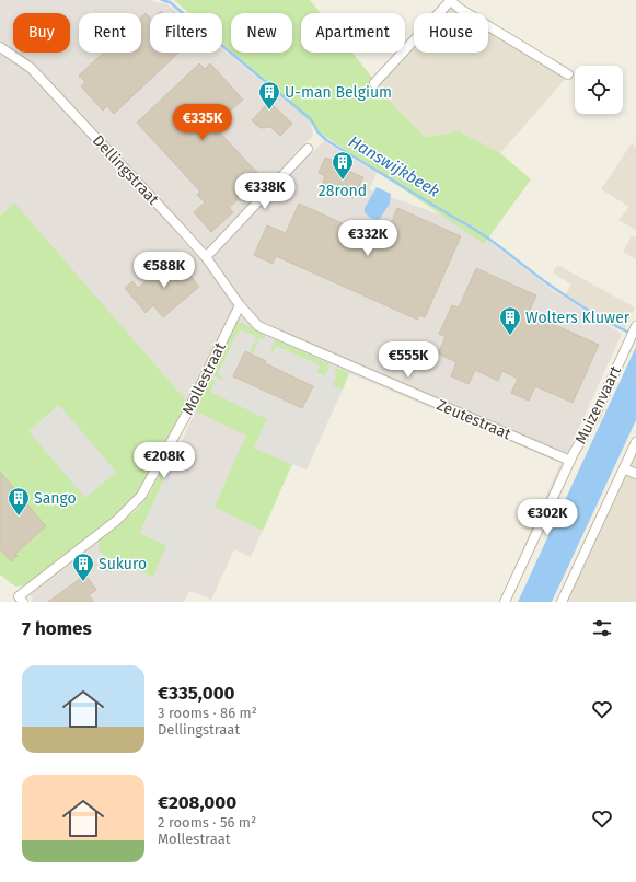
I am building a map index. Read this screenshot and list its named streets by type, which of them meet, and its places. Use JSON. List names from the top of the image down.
{
  "streets": {
    "street": [
      "Dellingstraat",
      "Mollestraat",
      "Muizenvaart",
      "Zeutestraat"
    ]
  },
  "crossings": [
    ["Dellingstraat", "Mollestraat"],
    ["Dellingstraat", "Zeutestraat"],
    ["Mollestraat", "Zeutestraat"],
    ["Muizenvaart", "Zeutestraat"]
  ],
  "water": ["Hanswijkbeek"],
  "places": {
    "building": [
      "U-man Belgium",
      "28rond",
      "Wolters Kluwer",
      "Sango",
      "Sukuro"
    ]
  },
  "page": {
    "chip": [
      "Buy",
      "Rent",
      "Filters",
      "New",
      "Apartment",
      "House"
    ],
    "price": [
      "€335K",
      "€338K",
      "€332K",
      "€588K",
      "€555K",
      "€208K",
      "€302K"
    ],
    "heading": "7 homes",
    "list": [
      {
        "name": "€335,000",
        "note": "3 rooms · 86 m² · Dellingstraat"
      },
      {
        "name": "€208,000",
        "note": "2 rooms · 56 m² · Mollestraat"
      }
    ]
  }
}
